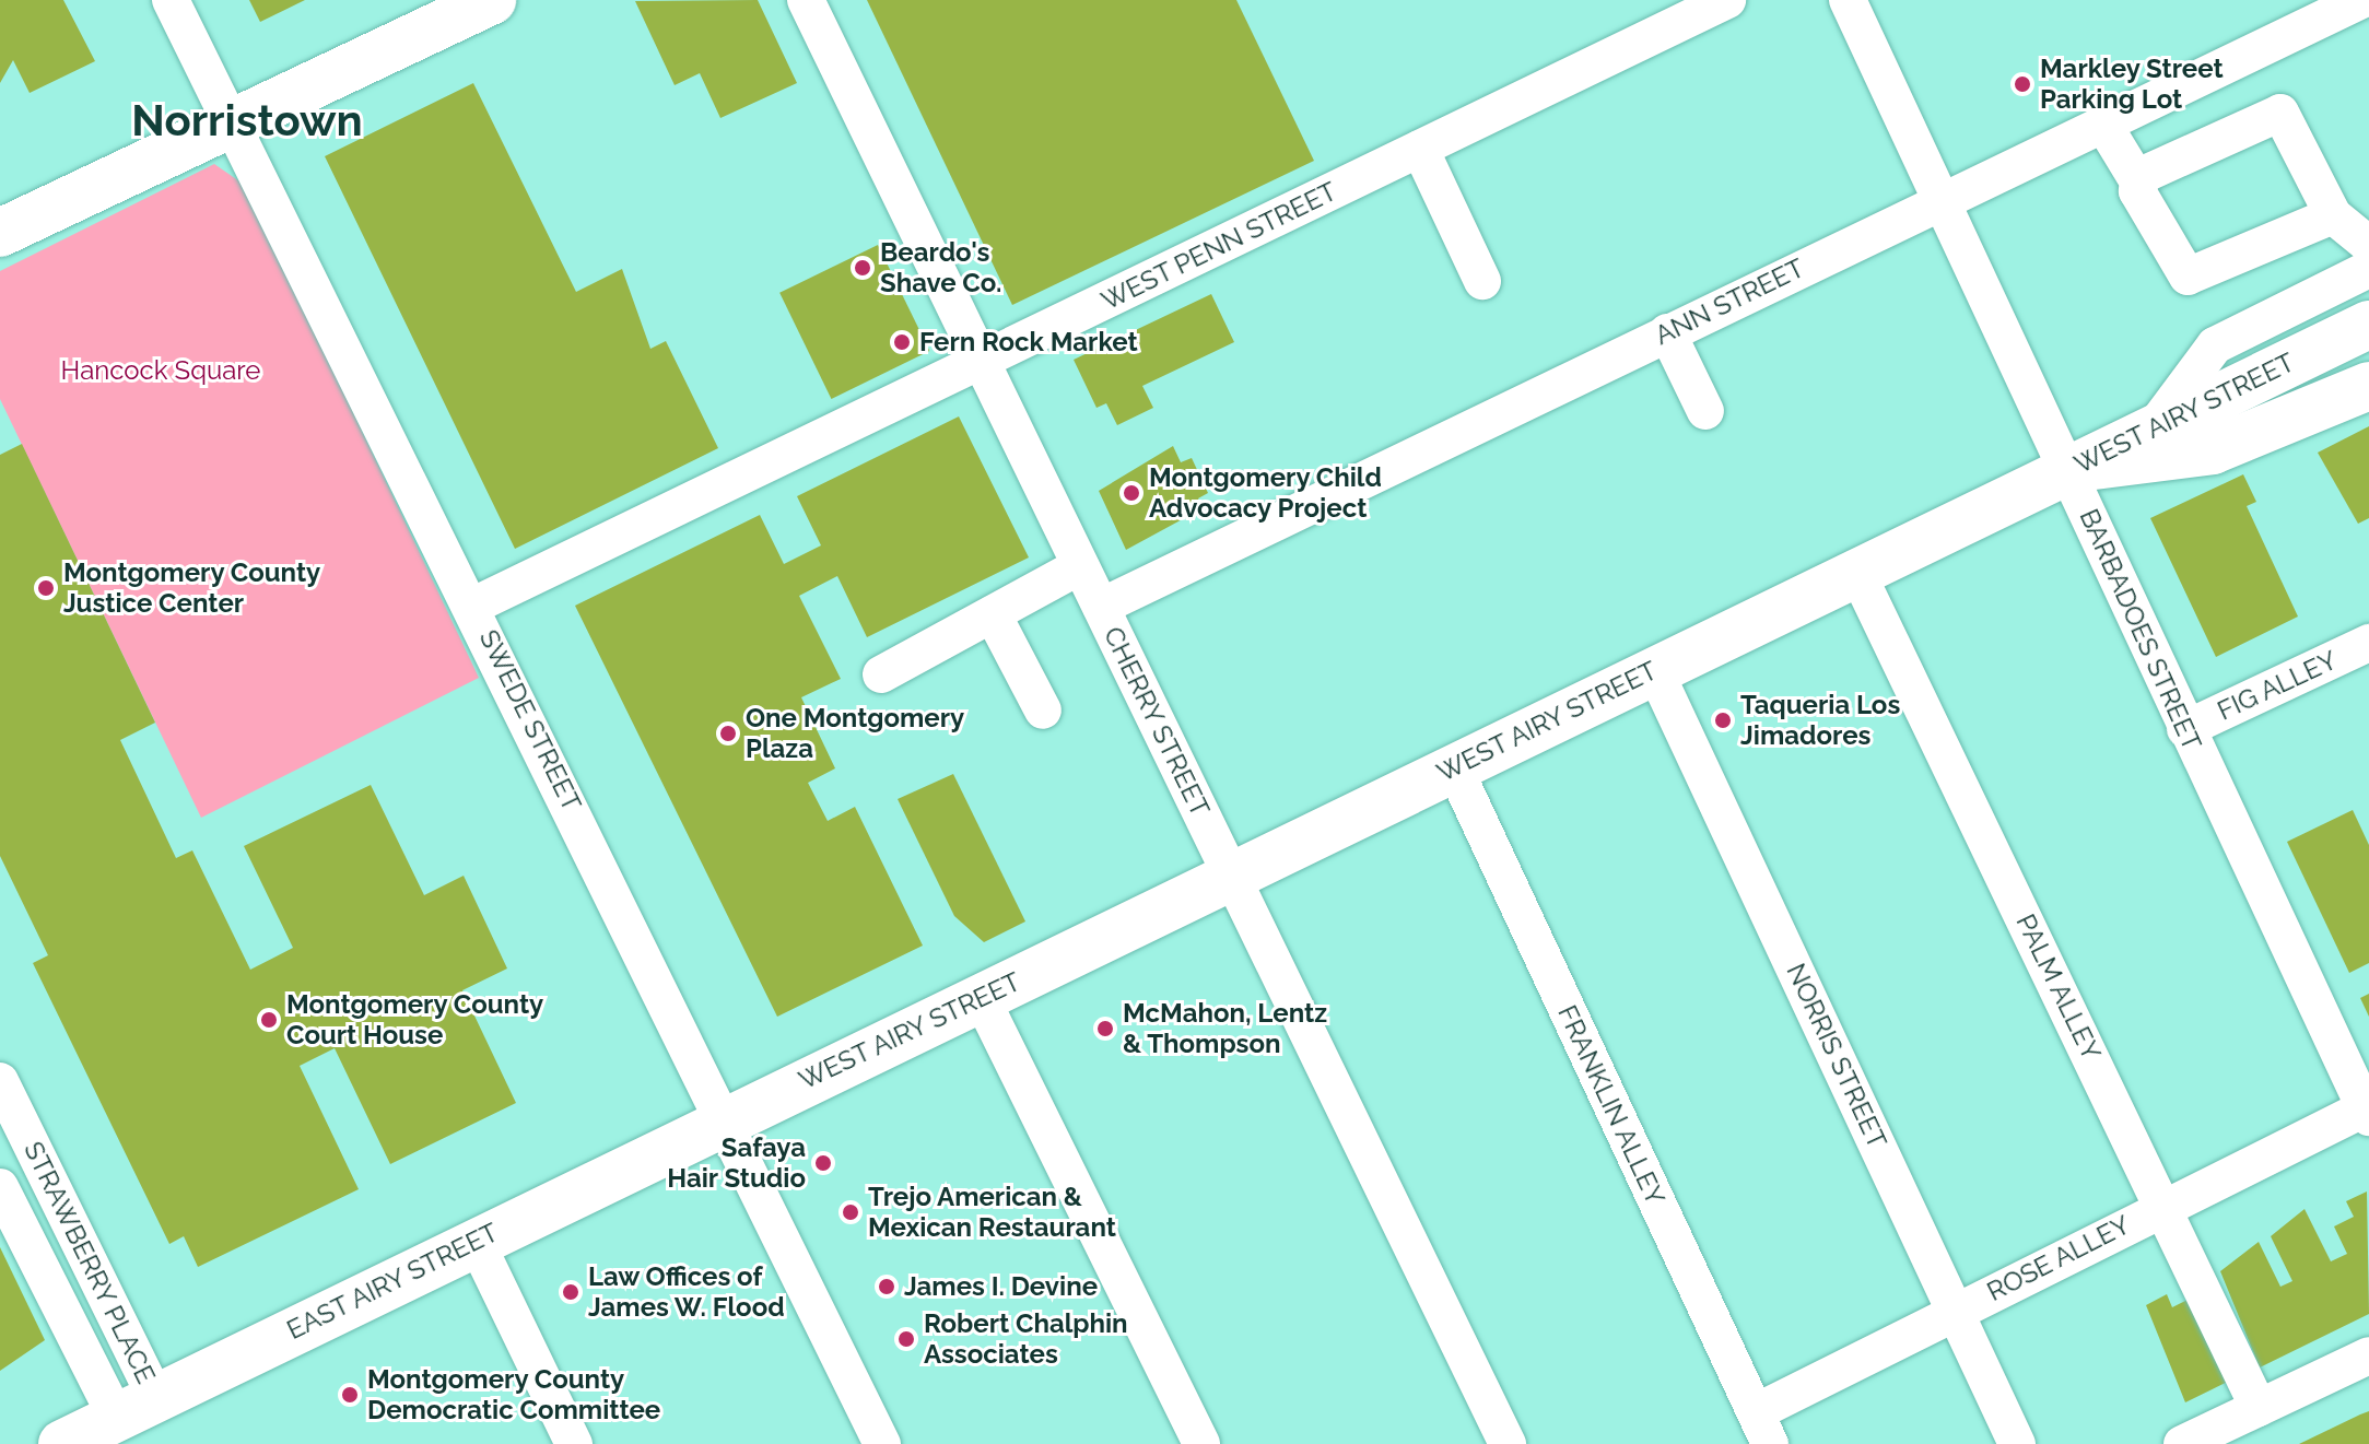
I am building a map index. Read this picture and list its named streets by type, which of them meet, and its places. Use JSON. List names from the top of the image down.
{
  "streets": {
    "main road": ["WEST AIRY STREET", "EAST AIRY STREET"],
    "street": [
      "WEST PENN STREET",
      "ANN STREET",
      "BARBADOES STREET",
      "FIG ALLEY",
      "SWEDE STREET",
      "CHERRY STREET",
      "PALM ALLEY",
      "NORRIS STREET",
      "FRANKLIN ALLEY",
      "ROSE ALLEY",
      "STRAWBERRY PLACE"
    ]
  },
  "crossings": [
    ["WEST PENN STREET", "SWEDE STREET"],
    ["WEST PENN STREET", "CHERRY STREET"],
    ["ANN STREET", "BARBADOES STREET"],
    ["ANN STREET", "CHERRY STREET"],
    ["WEST AIRY STREET", "BARBADOES STREET"],
    ["WEST AIRY STREET", "SWEDE STREET"],
    ["WEST AIRY STREET", "CHERRY STREET"],
    ["WEST AIRY STREET", "PALM ALLEY"],
    ["WEST AIRY STREET", "NORRIS STREET"],
    ["WEST AIRY STREET", "FRANKLIN ALLEY"],
    ["WEST AIRY STREET", "EAST AIRY STREET"],
    ["BARBADOES STREET", "FIG ALLEY"],
    ["BARBADOES STREET", "ROSE ALLEY"],
    ["SWEDE STREET", "EAST AIRY STREET"],
    ["PALM ALLEY", "ROSE ALLEY"],
    ["NORRIS STREET", "ROSE ALLEY"],
    ["FRANKLIN ALLEY", "ROSE ALLEY"],
    ["STRAWBERRY PLACE", "EAST AIRY STREET"]
  ],
  "districts": ["Norristown"],
  "parks": ["Hancock Square"],
  "places": [
    "Markley Street Parking Lot",
    "Beardo's Shave Co.",
    "Fern Rock Market",
    "Montgomery Child Advocacy Project",
    "Montgomery County Justice Center",
    "Taqueria Los Jimadores",
    "One Montgomery Plaza",
    "Montgomery County Court House",
    "McMahon, Lentz & Thompson",
    "Safaya Hair Studio",
    "Trejo American & Mexican Restaurant",
    "James I. Devine",
    "Law Offices of James W. Flood",
    "Robert Chalphin Associates",
    "Montgomery County Democratic Committee"
  ]
}
